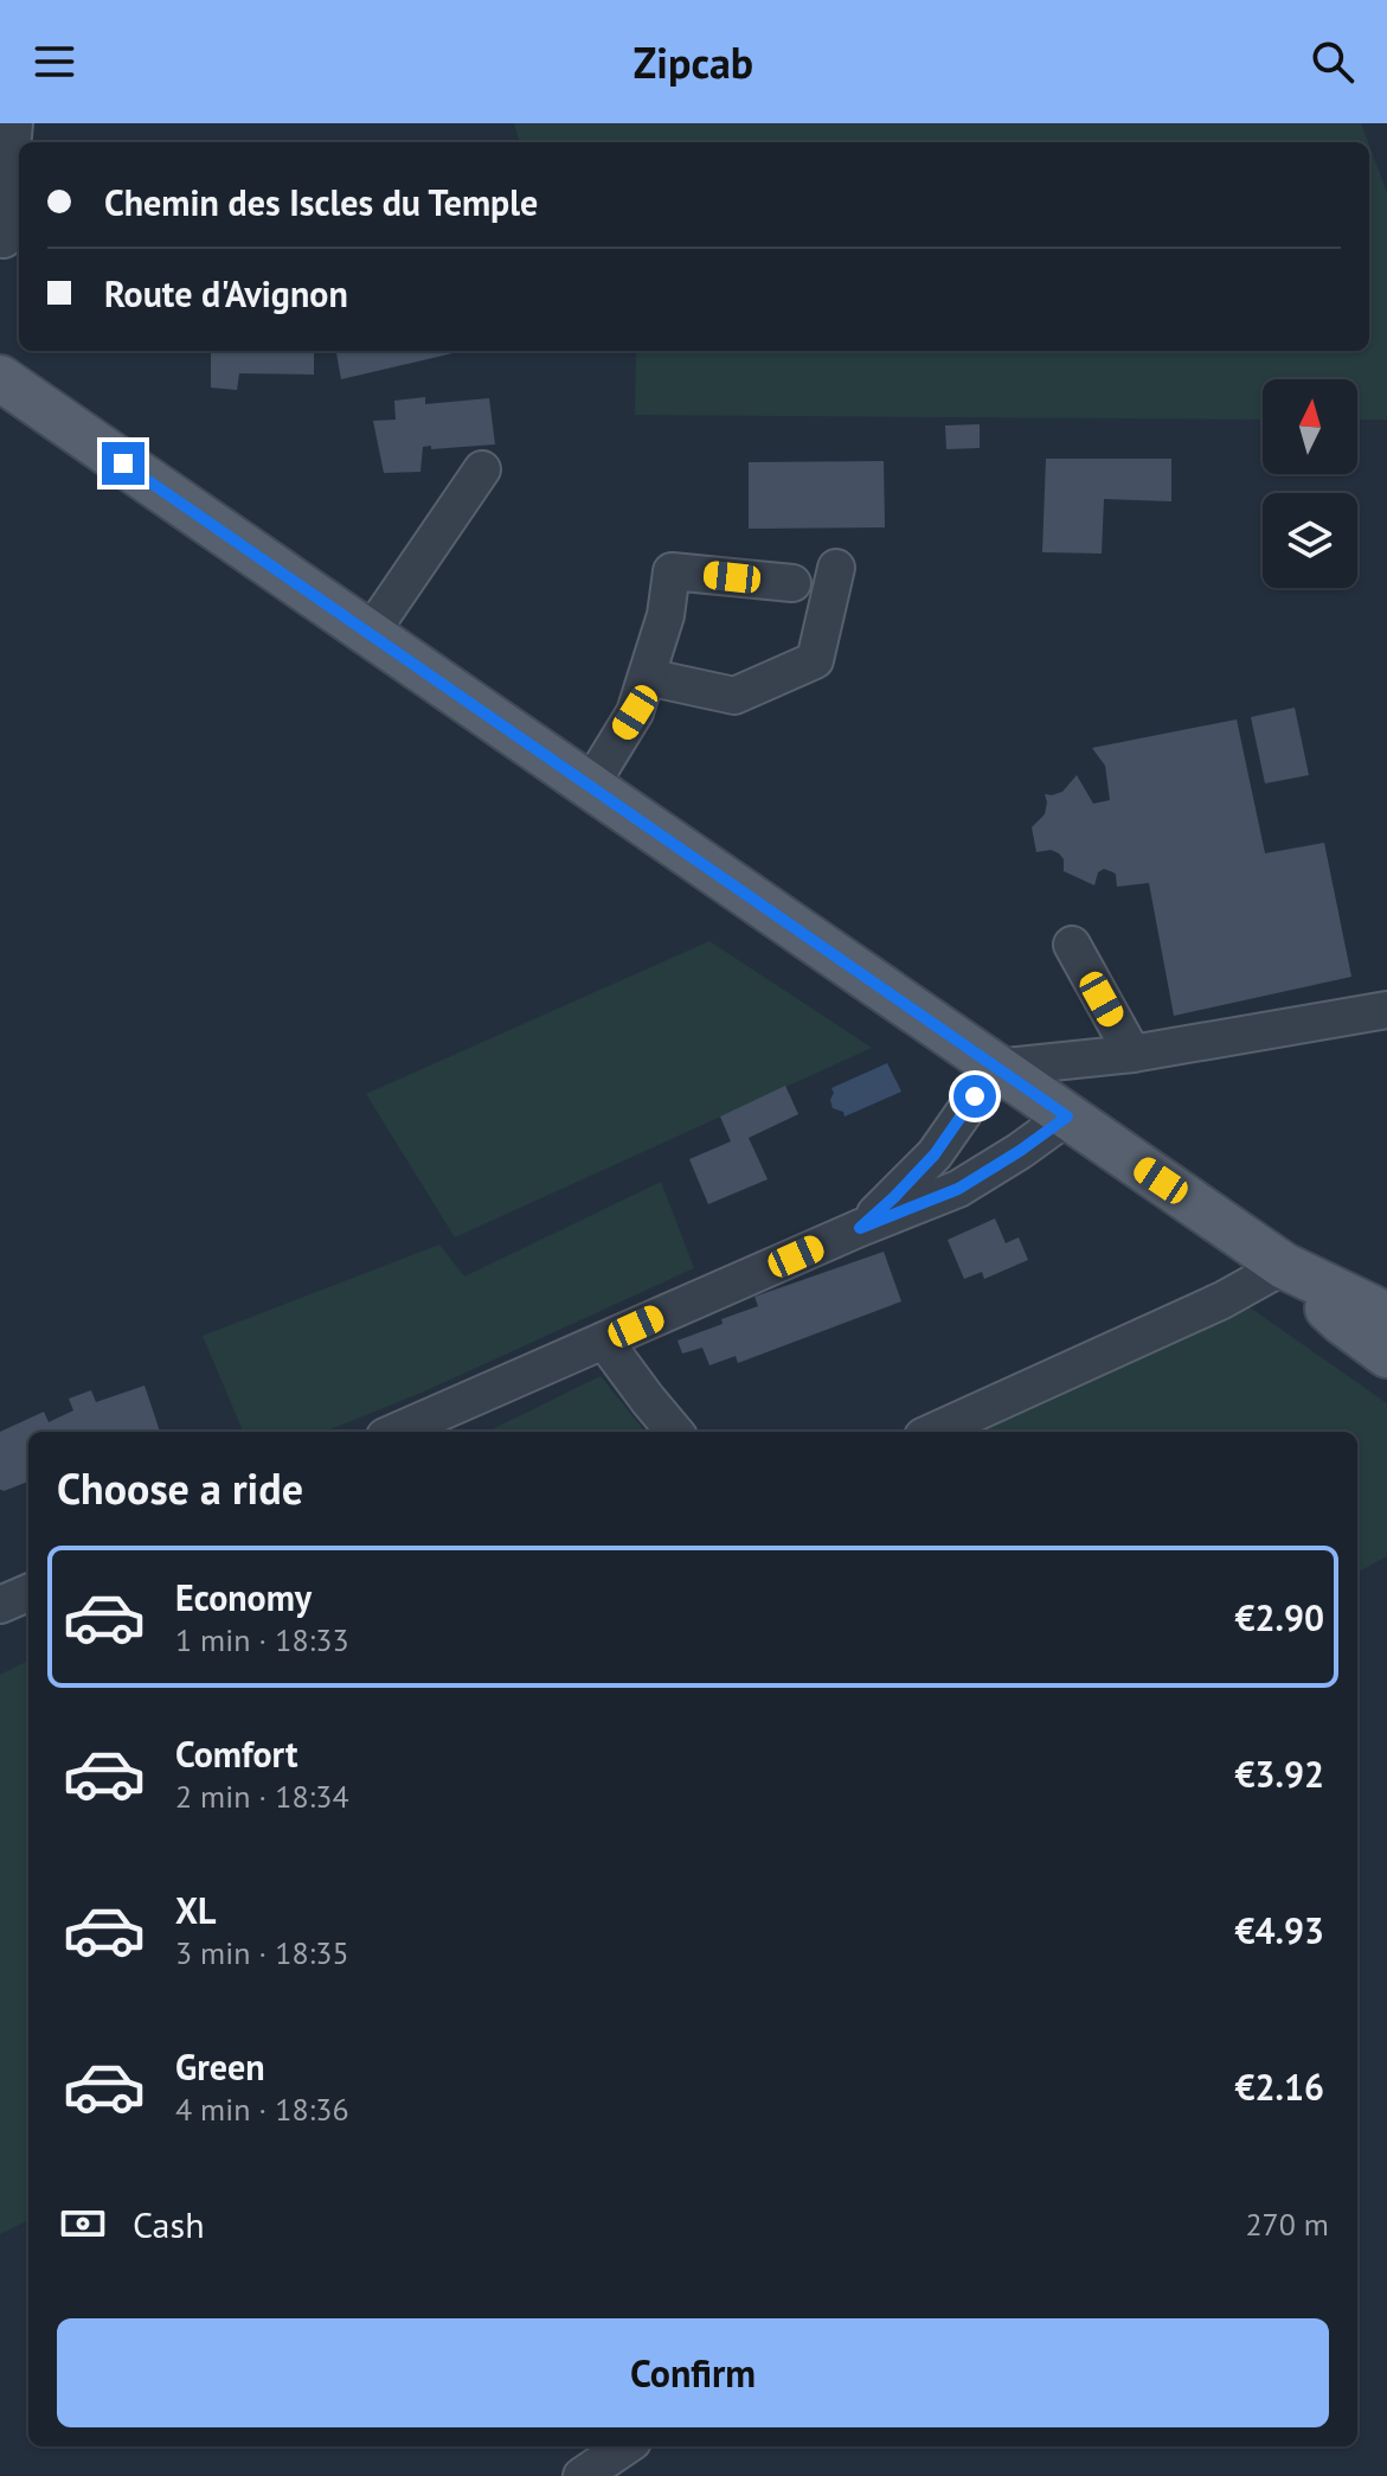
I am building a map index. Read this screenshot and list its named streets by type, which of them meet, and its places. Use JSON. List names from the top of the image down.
{
  "north": "top",
  "page": {
    "header": "Zipcab",
    "banner": ["Chemin des Iscles du Temple", "Route d'Avignon"],
    "heading": "Choose a ride",
    "list": [
      {
        "name": "Economy",
        "note": "1 min · 18:33",
        "value": "€2.90"
      },
      {
        "name": "Comfort",
        "note": "2 min · 18:34",
        "value": "€3.92"
      },
      {
        "name": "XL",
        "note": "3 min · 18:35",
        "value": "€4.93"
      },
      {
        "name": "Green",
        "note": "4 min · 18:36",
        "value": "€2.16"
      }
    ],
    "pay": ["Cash", "270 m"],
    "buttons": "Confirm"
  }
}
